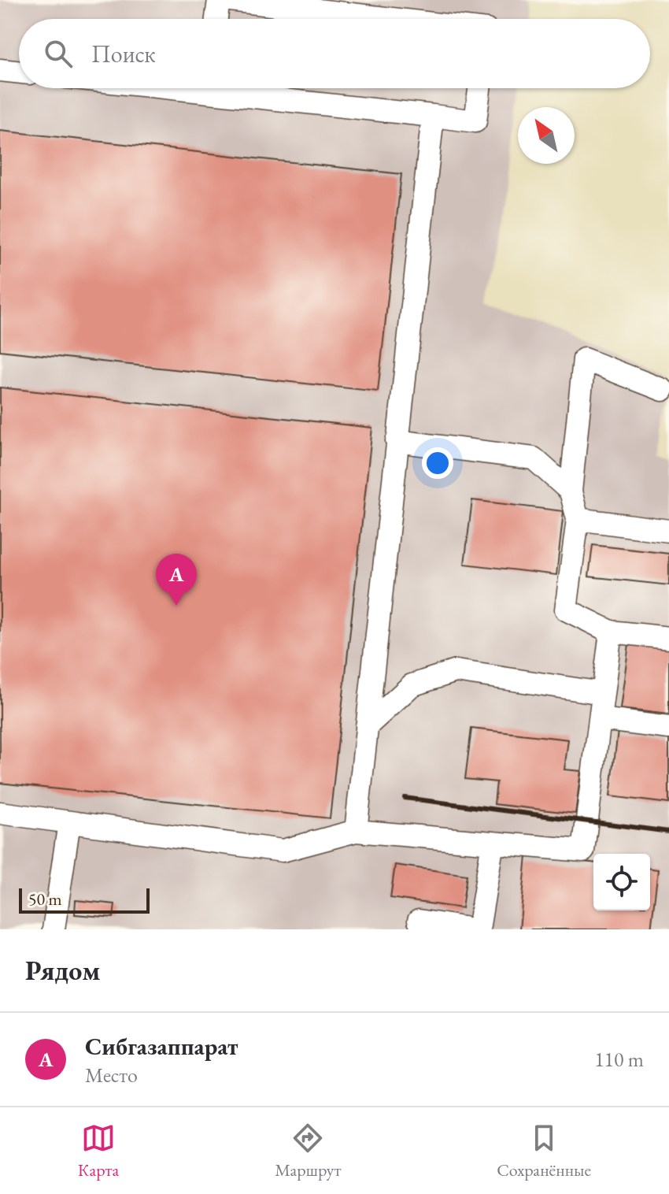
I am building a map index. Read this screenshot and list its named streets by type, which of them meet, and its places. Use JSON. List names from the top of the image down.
{
  "scale_bar": "50 m",
  "north": "top left",
  "page": {
    "search": "Поиск",
    "pins": "A",
    "scale": "50 m",
    "heading": "Рядом",
    "list": [
      {
        "mark": "A",
        "name": "Сибгазаппарат",
        "note": "Место",
        "value": "110 m"
      }
    ],
    "nav": ["Карта", "Маршрут", "Сохранённые"]
  }
}
